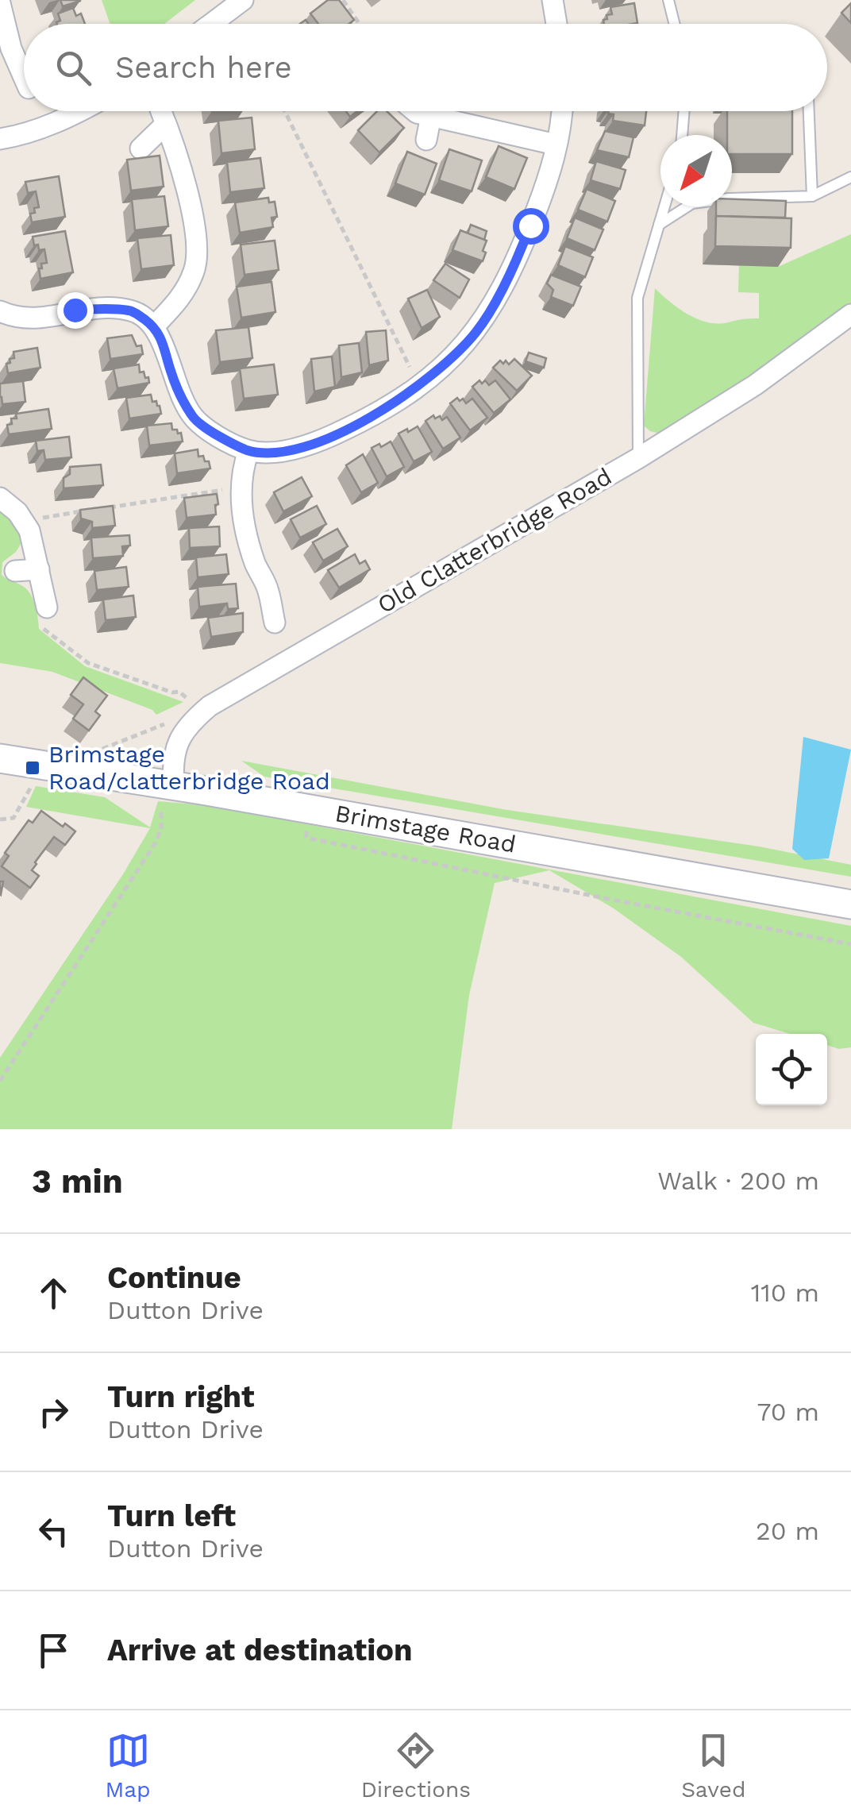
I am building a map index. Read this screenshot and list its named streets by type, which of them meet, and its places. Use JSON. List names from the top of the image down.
{
  "streets": {
    "main road": ["Brimstage Road"],
    "street": ["Old Clatterbridge Road"]
  },
  "crossings": [
    ["Old Clatterbridge Road", "Brimstage Road"]
  ],
  "places": {
    "transit": ["Brimstage Road/clatterbridge Road"]
  },
  "north": "bottom left",
  "page": {
    "search": "Search here",
    "heading": ["3 min", "Walk · 200 m"],
    "list": [
      ["Continue", "Dutton Drive", "110 m"],
      ["Turn right", "Dutton Drive", "70 m"],
      ["Turn left", "Dutton Drive", "20 m"],
      "Arrive at destination"
    ],
    "nav": ["Map", "Directions", "Saved"]
  }
}
